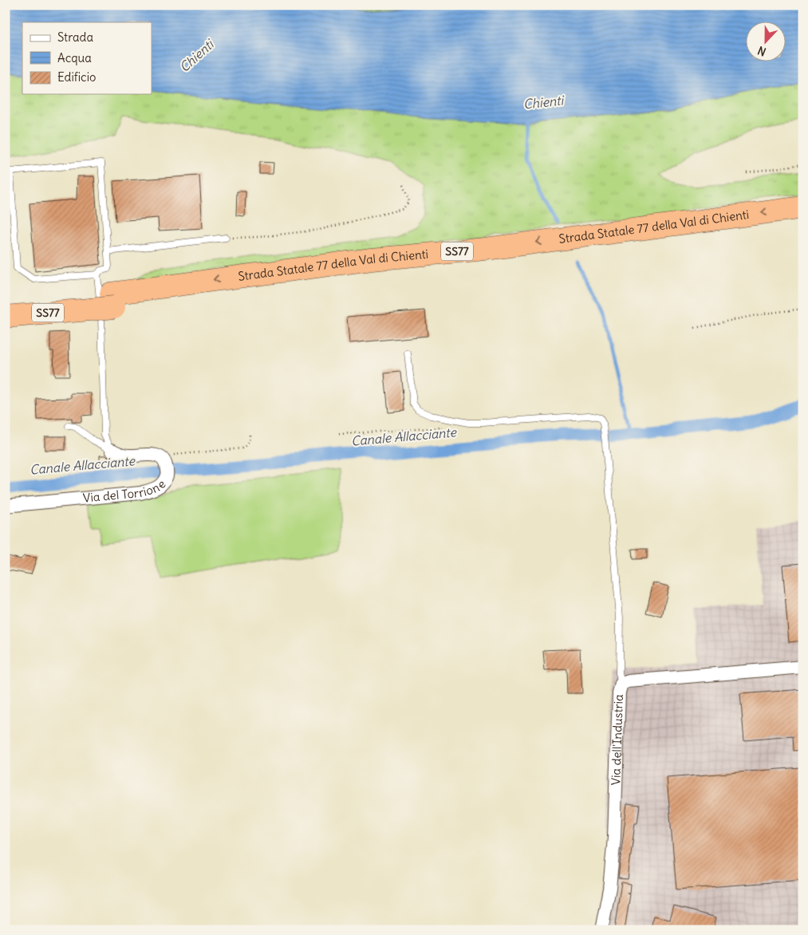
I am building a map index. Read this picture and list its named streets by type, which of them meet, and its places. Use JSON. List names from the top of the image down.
{
  "streets": {
    "highway": ["Strada Statale 77 della Val di Chienti", "SS77"],
    "street": ["Via del Torrione", "Via dell'Industria"]
  },
  "water": ["Chienti", "Canale Allacciante"],
  "legend": ["Strada", "Acqua", "Edificio"],
  "north": "bottom"
}
